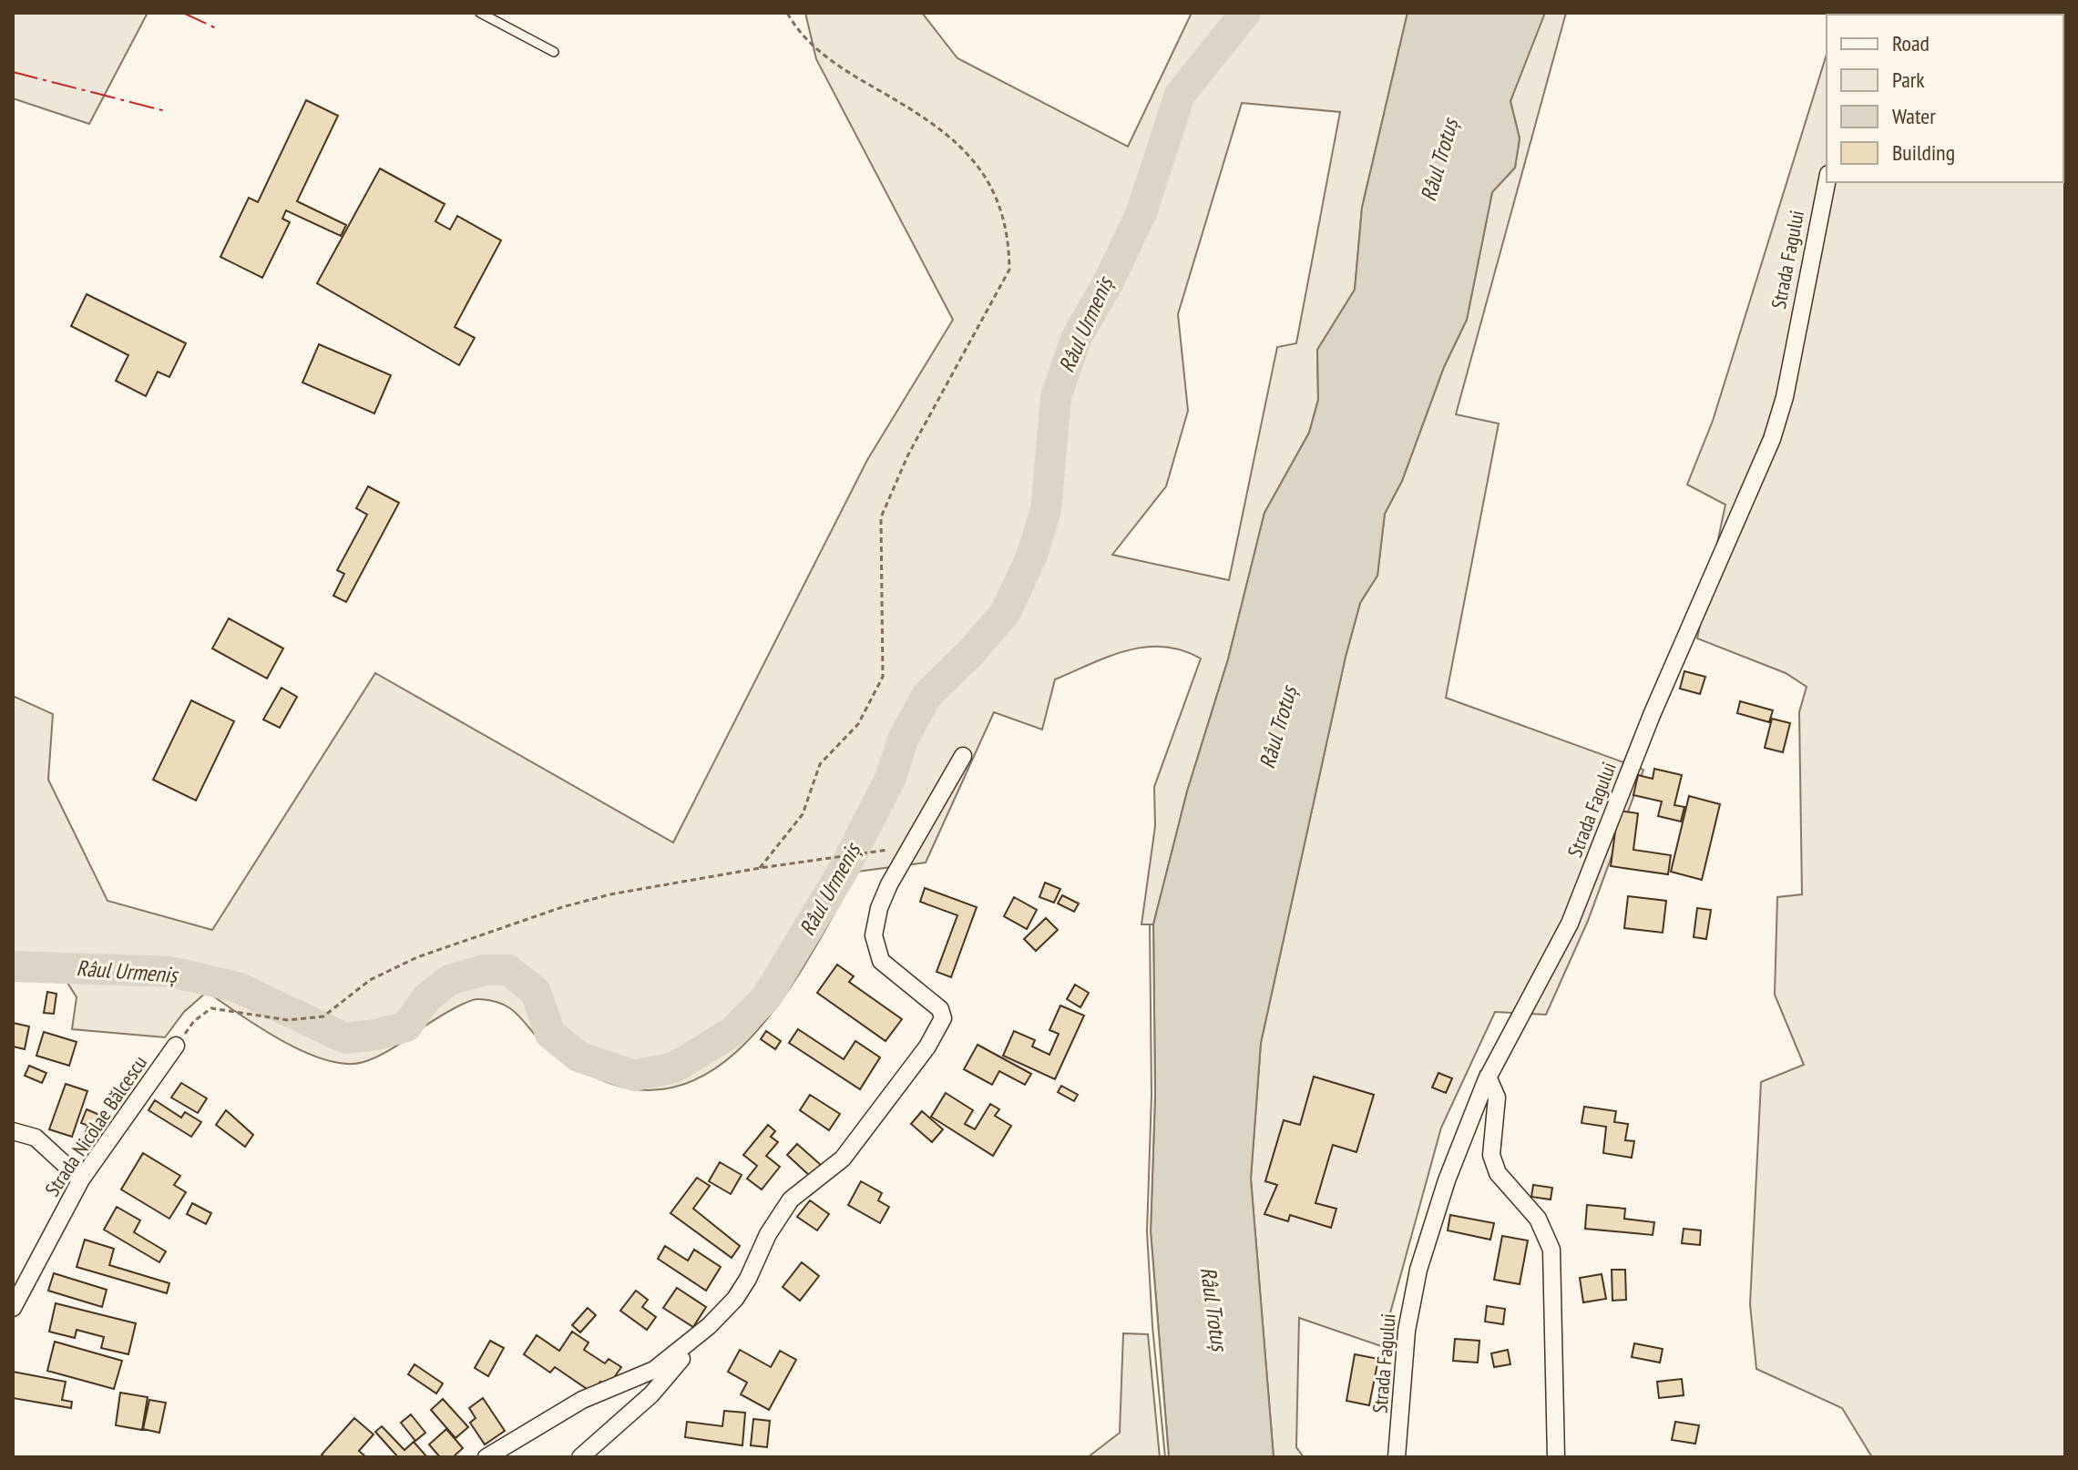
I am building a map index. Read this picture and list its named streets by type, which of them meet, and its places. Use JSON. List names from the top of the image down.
{
  "streets": {
    "street": ["Strada Fagului", "Strada Nicolae Bălcescu"]
  },
  "water": ["Râul Trotuș", "Râul Urmeniș"],
  "legend": [
    "Road",
    "Park",
    "Water",
    "Building"
  ]
}
